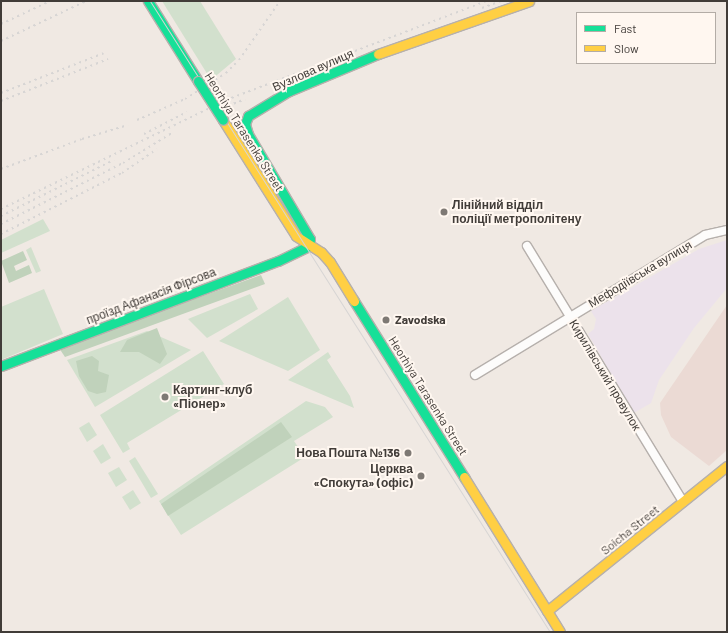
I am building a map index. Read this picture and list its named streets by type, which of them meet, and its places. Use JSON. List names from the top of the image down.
{
  "streets": {
    "street": [
      "Вузлова вулиця",
      "Heorhiya Tarasenka Street",
      "Мефодіївська вулиця",
      "проїзд Афанасія Фірсова",
      "Кирилівський провулок",
      "Soicha Street"
    ]
  },
  "crossings": [
    ["Вузлова вулиця", "Heorhiya Tarasenka Street"],
    ["Вузлова вулиця", "проїзд Афанасія Фірсова"],
    ["Heorhiya Tarasenka Street", "проїзд Афанасія Фірсова"],
    ["Heorhiya Tarasenka Street", "Soicha Street"],
    ["Мефодіївська вулиця", "Кирилівський провулок"],
    ["Кирилівський провулок", "Soicha Street"]
  ],
  "places": [
    "Лінійний відділ поліції метрополітену",
    "Zavodska",
    "Картинг-клуб «Піонер»",
    "Нова Пошта №136",
    "Церква «Спокута» (офіс)"
  ],
  "legend": ["Fast", "Slow"]
}
